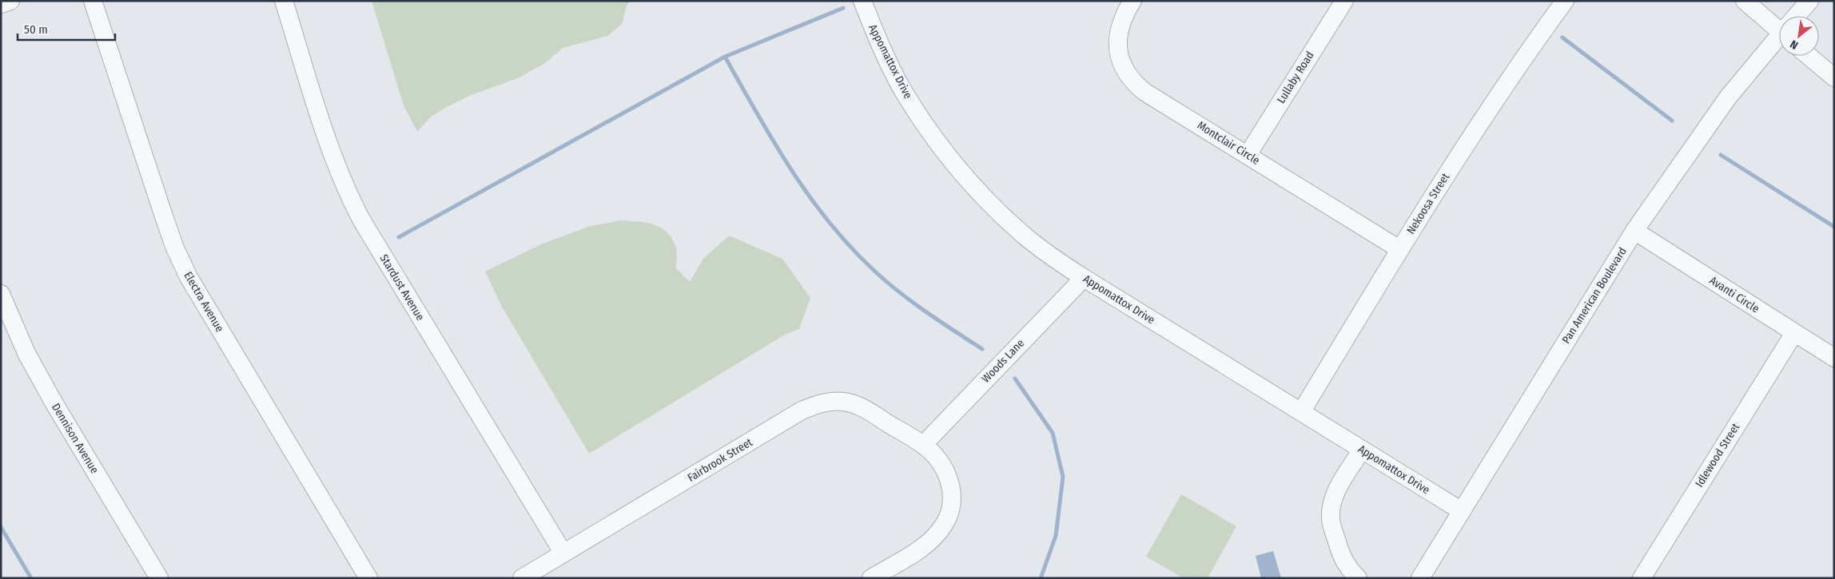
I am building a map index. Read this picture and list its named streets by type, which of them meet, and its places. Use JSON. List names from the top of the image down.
{
  "streets": {
    "street": [
      "Appomattox Drive",
      "Lullaby Road",
      "Montclair Circle",
      "Nekoosa Street",
      "Stardust Avenue",
      "Avanti Circle",
      "Pan American Boulevard",
      "Electra Avenue",
      "Woods Lane",
      "Dennison Avenue",
      "Idlewood Street",
      "Fairbrook Street"
    ]
  },
  "crossings": [
    ["Appomattox Drive", "Nekoosa Street"],
    ["Appomattox Drive", "Pan American Boulevard"],
    ["Appomattox Drive", "Woods Lane"],
    ["Lullaby Road", "Montclair Circle"],
    ["Montclair Circle", "Nekoosa Street"],
    ["Stardust Avenue", "Fairbrook Street"],
    ["Avanti Circle", "Pan American Boulevard"],
    ["Avanti Circle", "Idlewood Street"],
    ["Woods Lane", "Fairbrook Street"]
  ],
  "scale_bar": "50 m",
  "north": "bottom left"
}
